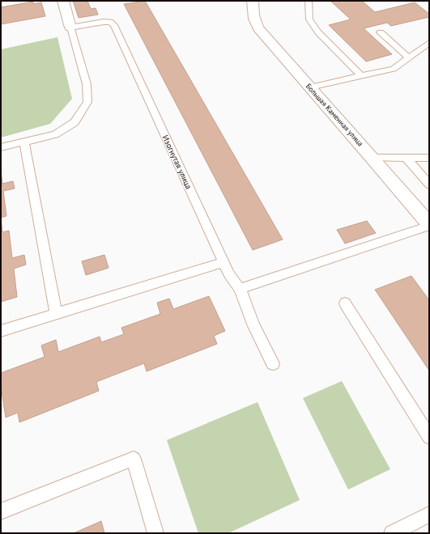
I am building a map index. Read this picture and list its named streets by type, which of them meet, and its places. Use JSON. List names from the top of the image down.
{
  "streets": {
    "street": ["Большая Каменная улица"],
    "lane": ["Изогнутая улица"]
  }
}
